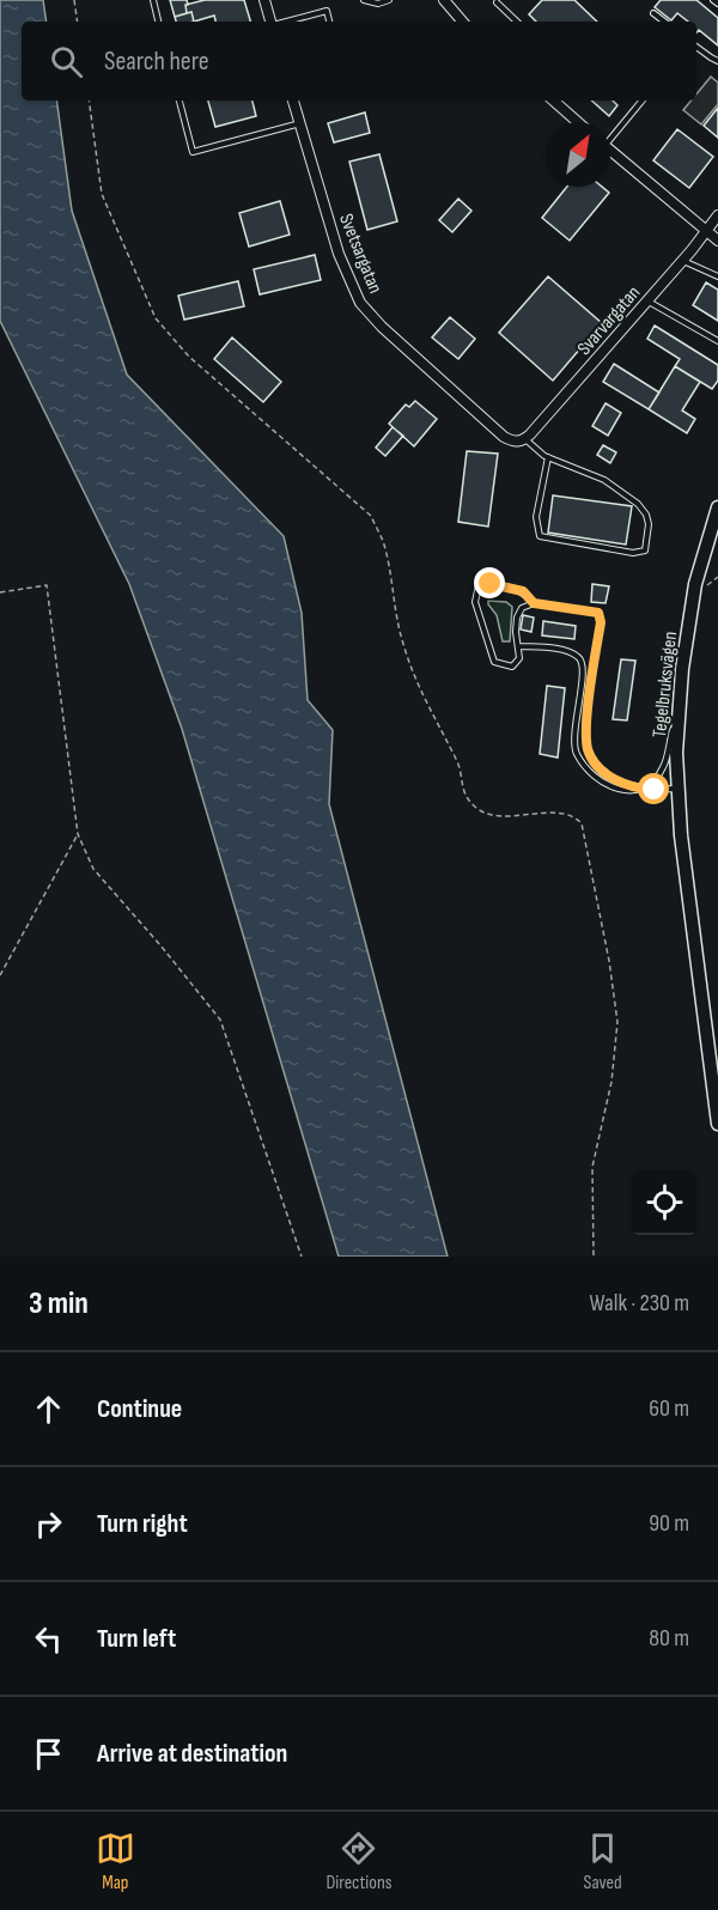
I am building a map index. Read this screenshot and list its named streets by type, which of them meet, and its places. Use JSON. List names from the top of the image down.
{
  "streets": {
    "street": ["Svetsargatan", "Svarvargatan", "Tegelbruksvägen"]
  },
  "crossings": [
    ["Svetsargatan", "Svarvargatan"]
  ],
  "north": "top right",
  "page": {
    "search": "Search here",
    "heading": ["3 min", "Walk · 230 m"],
    "list": [
      ["Continue", "60 m"],
      ["Turn right", "90 m"],
      ["Turn left", "80 m"],
      "Arrive at destination"
    ],
    "nav": ["Map", "Directions", "Saved"]
  }
}
